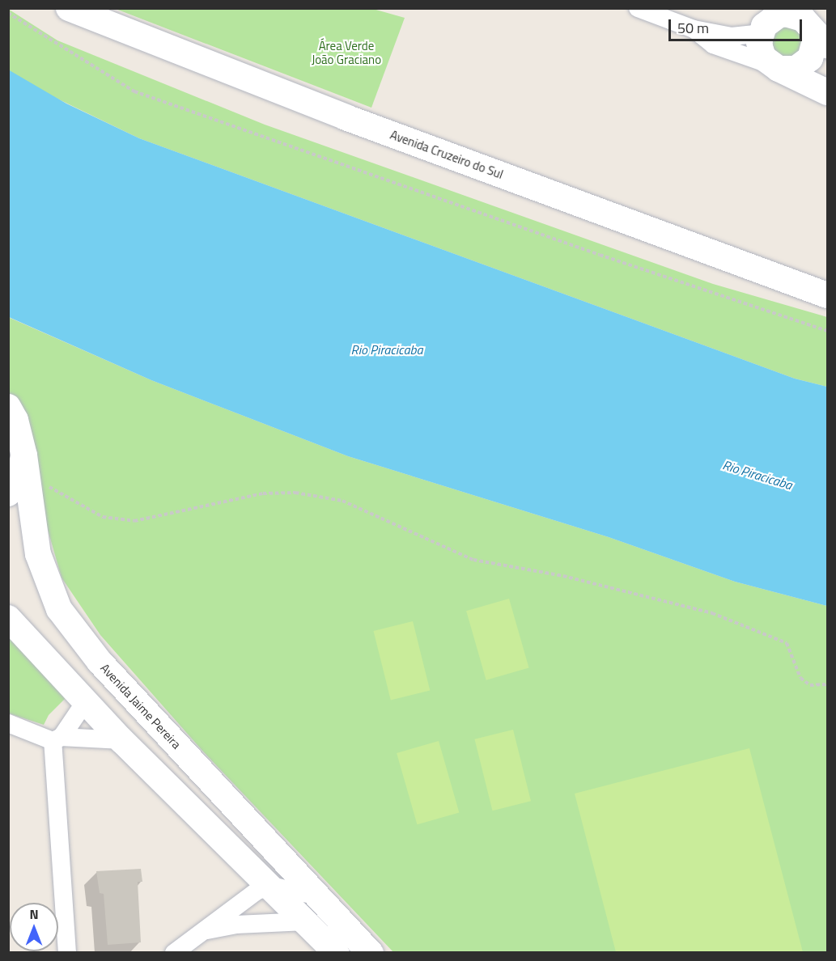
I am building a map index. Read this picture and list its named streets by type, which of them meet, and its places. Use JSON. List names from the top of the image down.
{
  "streets": {
    "main road": ["Avenida Cruzeiro do Sul", "Avenida Jaime Pereira"]
  },
  "water": ["Rio Piracicaba"],
  "parks": ["Área Verde João Graciano"],
  "scale_bar": "50 m",
  "north": "top"
}
